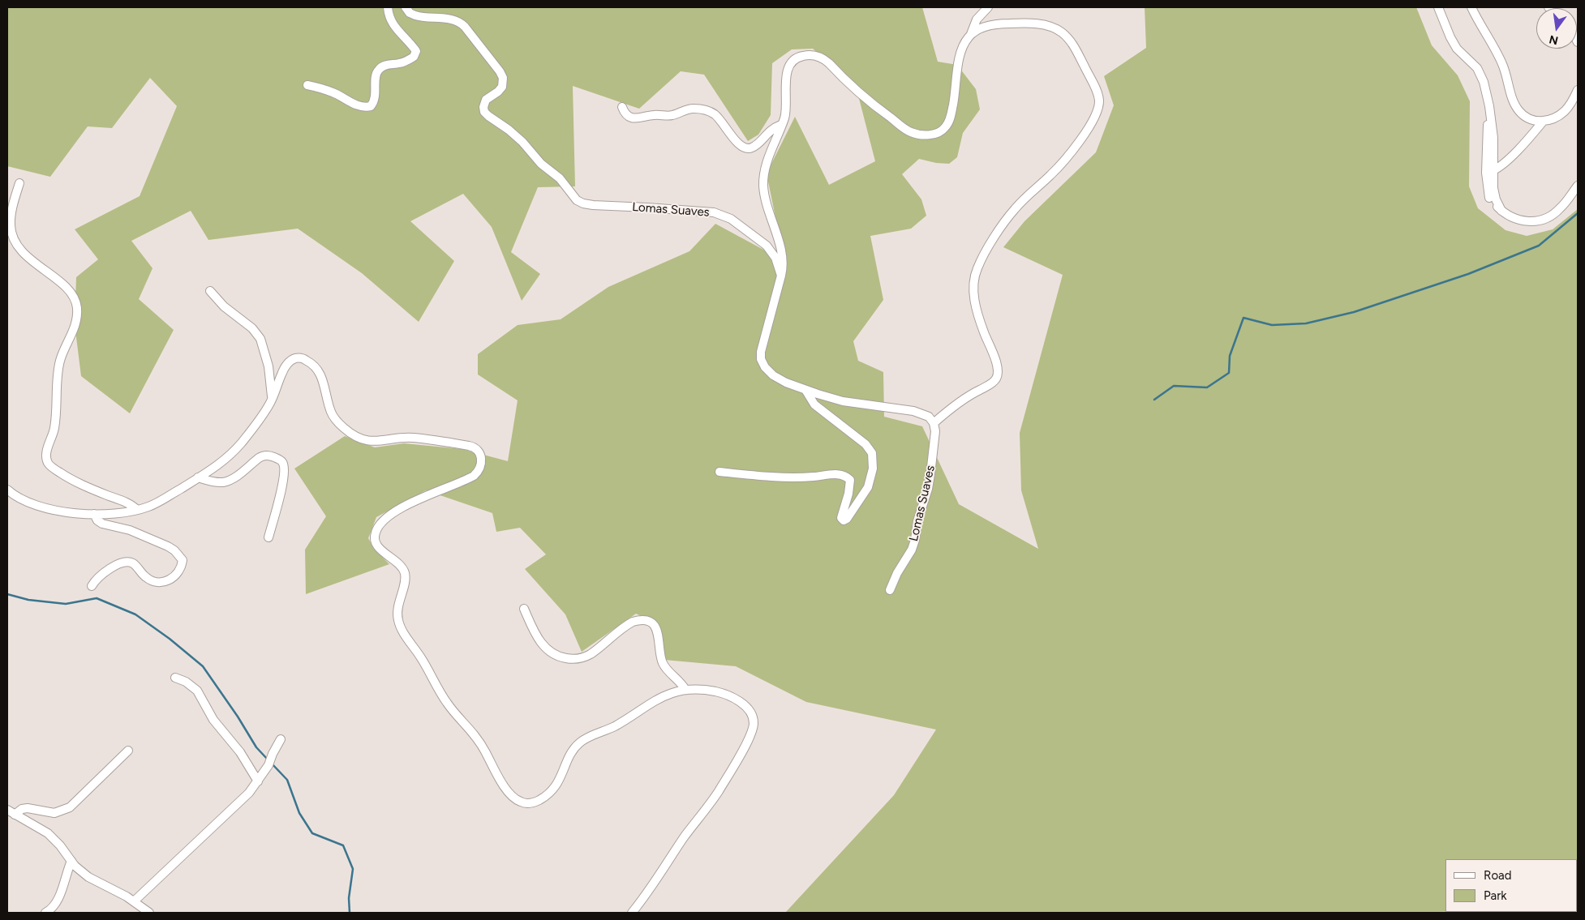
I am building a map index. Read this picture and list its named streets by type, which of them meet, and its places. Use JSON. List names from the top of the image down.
{
  "streets": {
    "street": ["Lomas Suaves"]
  },
  "legend": ["Road", "Park"],
  "north": "bottom"
}
